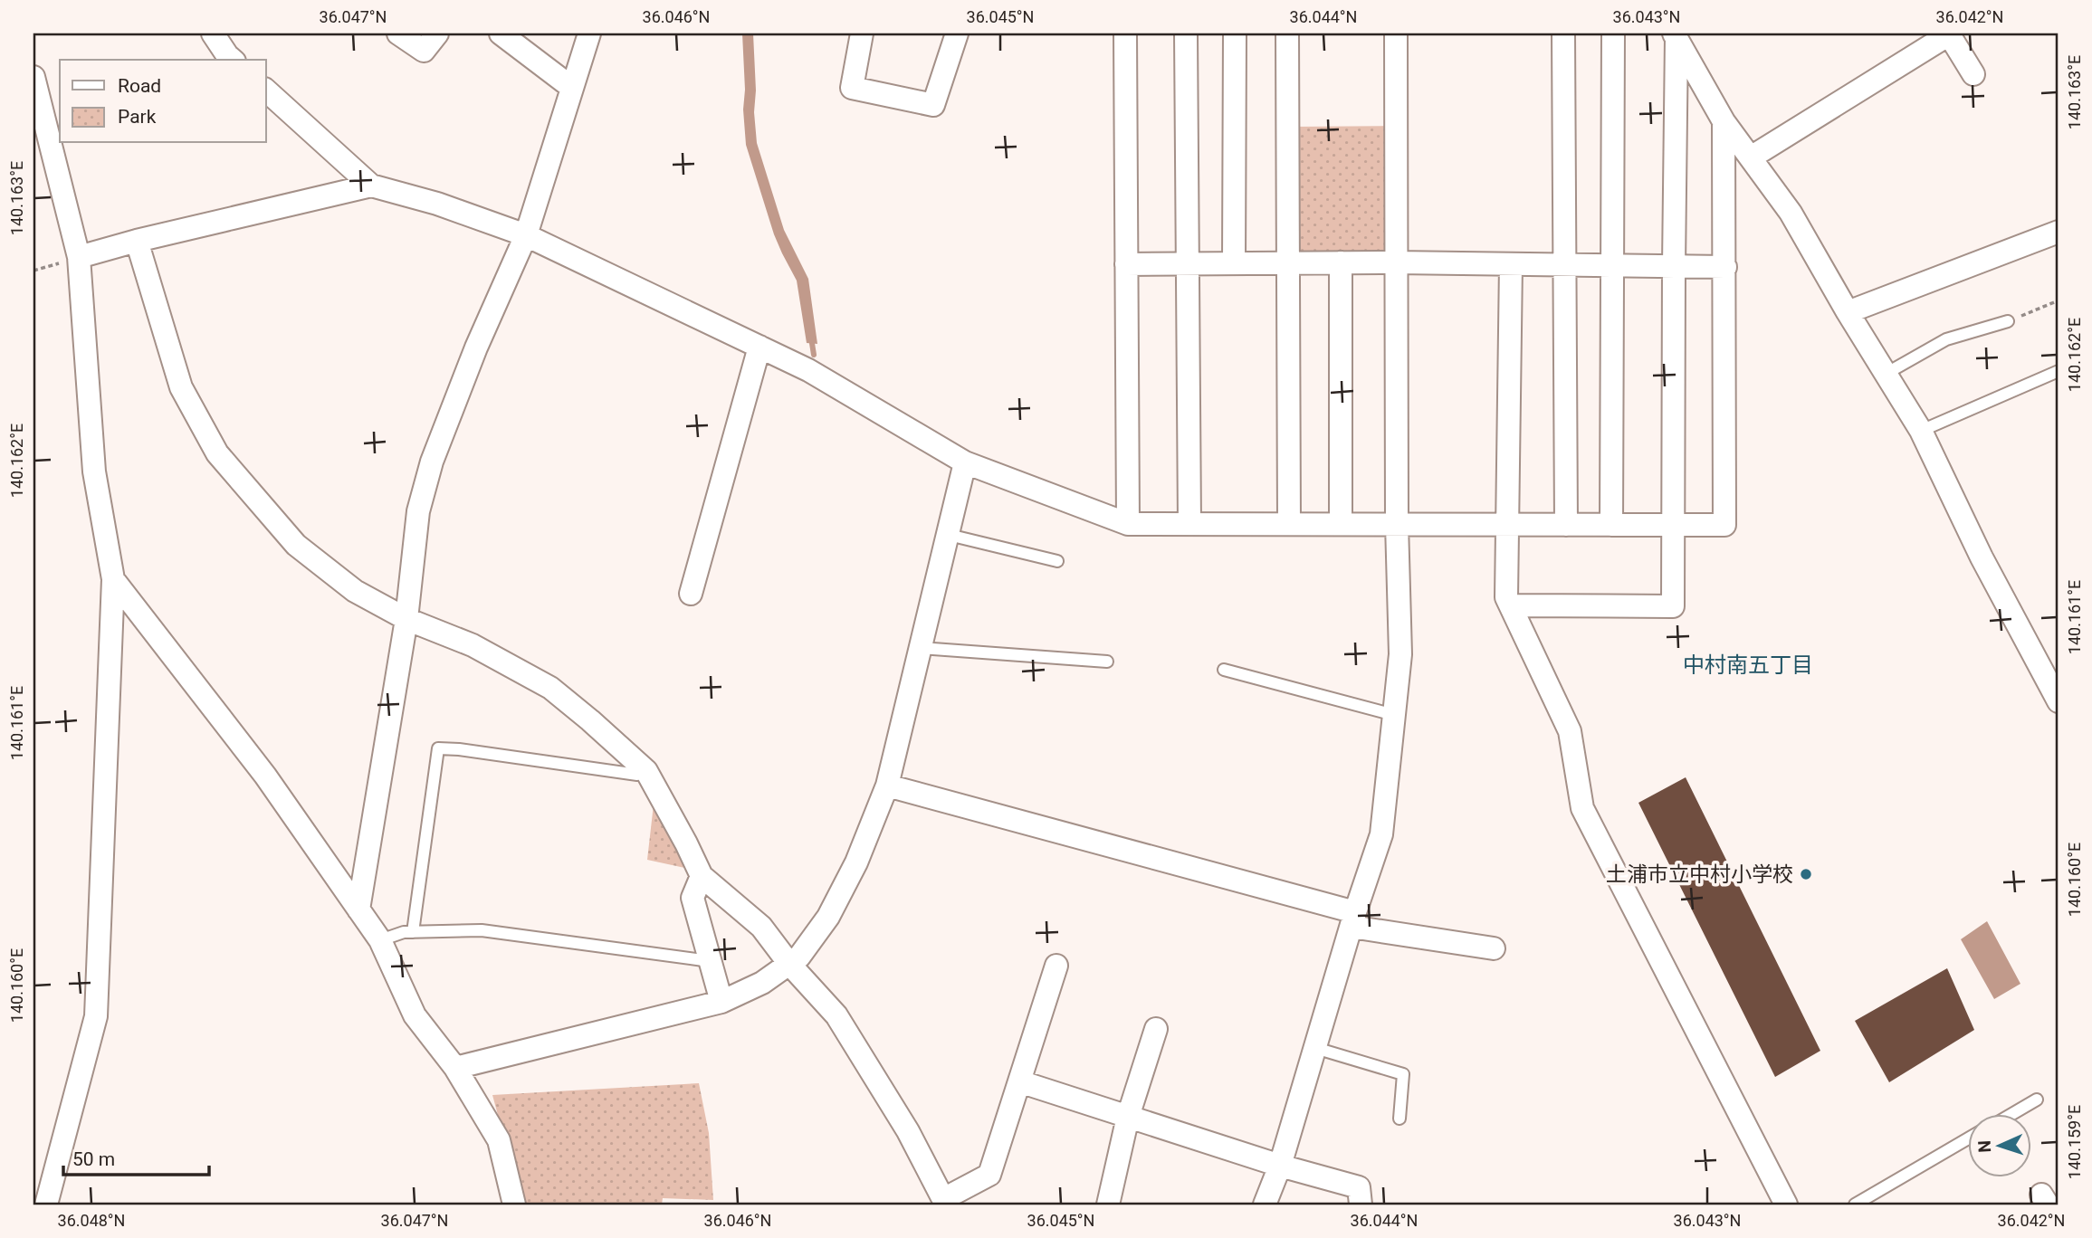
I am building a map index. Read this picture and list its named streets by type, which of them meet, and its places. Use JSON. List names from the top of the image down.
{
  "districts": ["中村南五丁目"],
  "places": ["土浦市立中村小学校"],
  "legend": ["Road", "Park"],
  "scale_bar": "50 m",
  "north": "left",
  "coordinates": [
    "36.047°N",
    "36.046°N",
    "36.045°N",
    "36.044°N",
    "36.043°N",
    "36.042°N",
    "140.163°E",
    "140.162°E",
    "140.161°E",
    "140.160°E",
    "140.159°E",
    "36.048°N"
  ]
}
